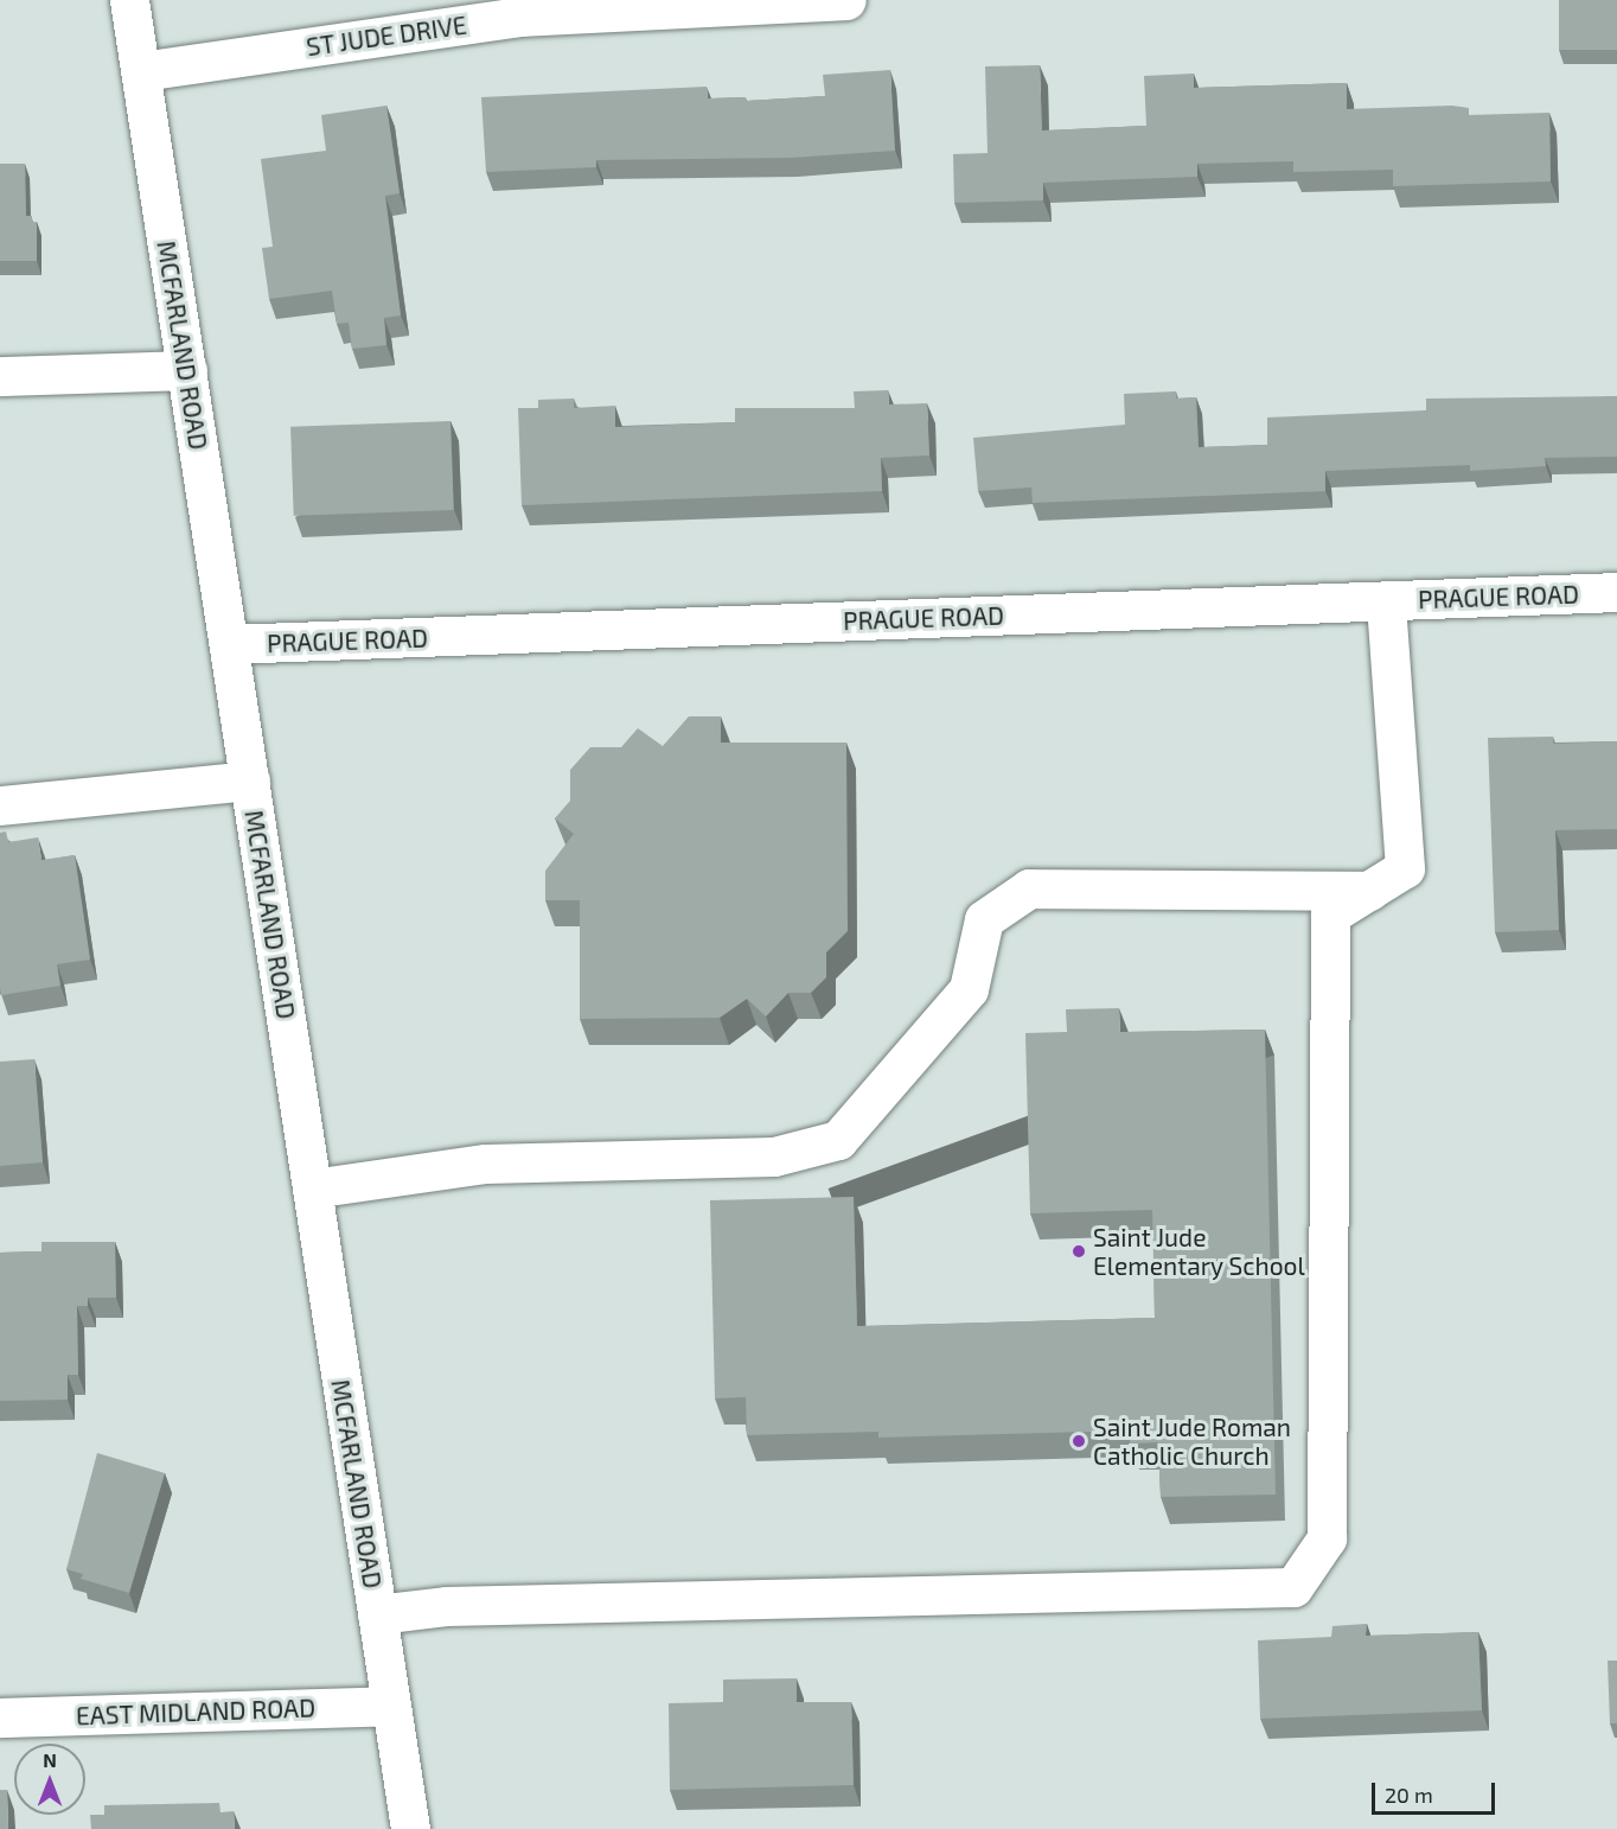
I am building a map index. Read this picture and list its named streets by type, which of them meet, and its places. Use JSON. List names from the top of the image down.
{
  "streets": {
    "street": [
      "ST JUDE DRIVE",
      "MCFARLAND ROAD",
      "PRAGUE ROAD",
      "EAST MIDLAND ROAD"
    ]
  },
  "crossings": [
    ["ST JUDE DRIVE", "MCFARLAND ROAD"],
    ["MCFARLAND ROAD", "PRAGUE ROAD"],
    ["MCFARLAND ROAD", "EAST MIDLAND ROAD"]
  ],
  "places": ["Saint Jude Elementary School", "Saint Jude Roman Catholic Church"],
  "scale_bar": "20 m",
  "north": "top"
}
